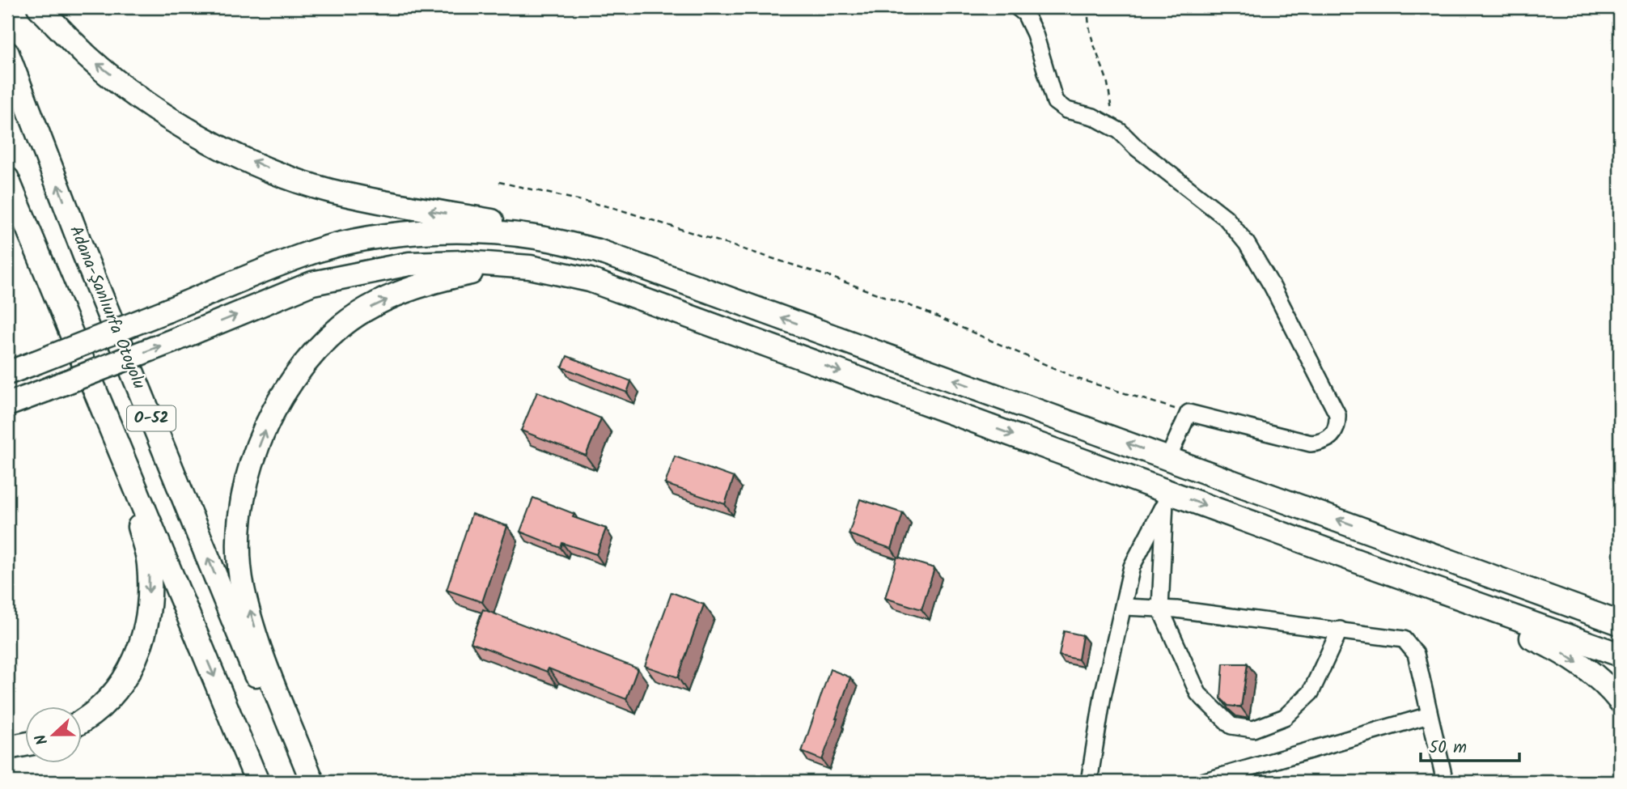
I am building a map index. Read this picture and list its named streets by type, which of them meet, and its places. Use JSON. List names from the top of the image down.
{
  "streets": {
    "highway": ["Adana-Şanlıurfa Otoyolu", "O-52"]
  },
  "scale_bar": "50 m",
  "north": "left"
}
